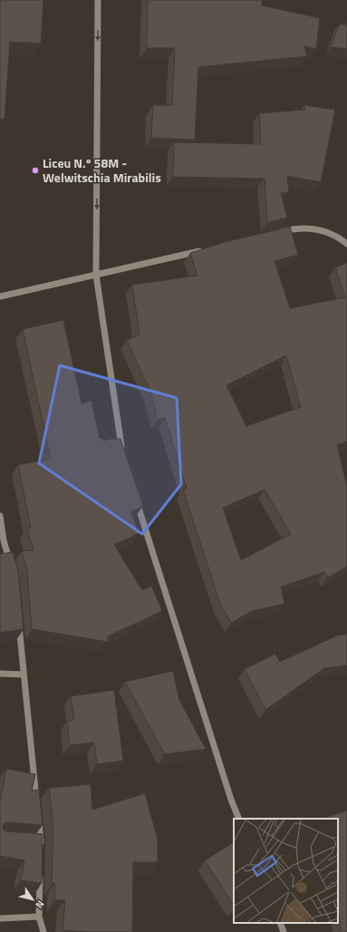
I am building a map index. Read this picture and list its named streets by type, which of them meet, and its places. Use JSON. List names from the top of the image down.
{
  "places": ["Liceu N.º 58M - Welwitschia Mirabilis"],
  "north": "bottom right"
}
